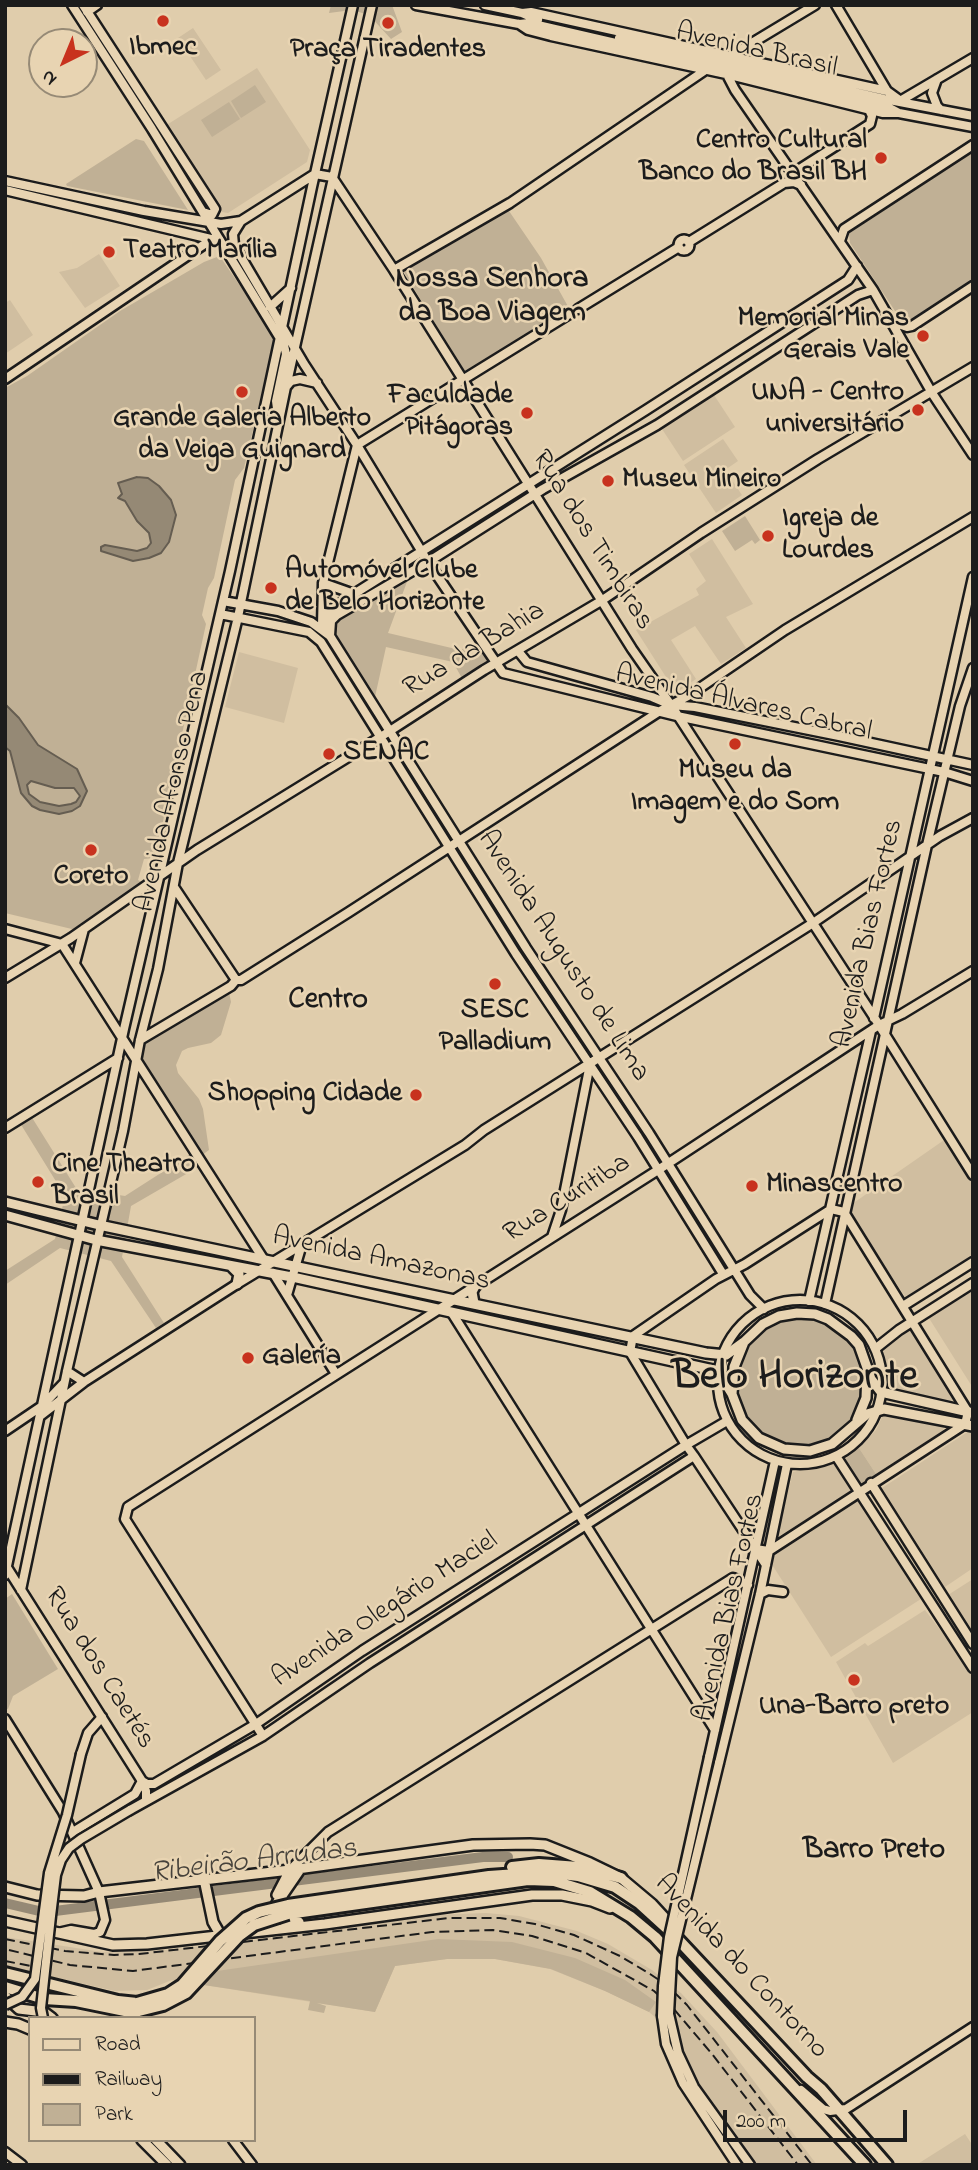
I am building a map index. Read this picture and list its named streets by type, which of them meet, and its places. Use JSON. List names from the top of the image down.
{
  "streets": {
    "highway": ["Avenida do Contorno"],
    "main road": ["Avenida Amazonas"],
    "street": [
      "Avenida Brasil",
      "Rua dos Timbiras",
      "Rua da Bahia",
      "Avenida Álvares Cabral",
      "Avenida Afonso Pena",
      "Avenida Bias Fortes",
      "Avenida Augusto de Lima",
      "Rua Curitiba",
      "Avenida Olegário Maciel",
      "Rua dos Caetés"
    ]
  },
  "crossings": [
    ["Rua dos Timbiras", "Rua da Bahia"],
    ["Rua dos Timbiras", "Avenida Álvares Cabral"],
    ["Rua dos Timbiras", "Avenida Afonso Pena"],
    ["Rua dos Timbiras", "Avenida Bias Fortes"],
    ["Rua dos Timbiras", "Rua Curitiba"],
    ["Rua da Bahia", "Avenida Álvares Cabral"],
    ["Rua da Bahia", "Avenida Afonso Pena"],
    ["Rua da Bahia", "Avenida Augusto de Lima"],
    ["Avenida Álvares Cabral", "Avenida Bias Fortes"],
    ["Avenida Afonso Pena", "Avenida Amazonas"],
    ["Avenida Afonso Pena", "Rua dos Caetés"],
    ["Avenida Bias Fortes", "Rua Curitiba"],
    ["Avenida Augusto de Lima", "Rua Curitiba"],
    ["Rua Curitiba", "Avenida Amazonas"],
    ["Rua Curitiba", "Avenida Olegário Maciel"],
    ["Avenida Olegário Maciel", "Rua dos Caetés"]
  ],
  "districts": [
    "Nossa Senhora da Boa Viagem",
    "Centro",
    "Belo Horizonte",
    "Barro Preto"
  ],
  "water": ["Ribeirão Arrudas"],
  "places": [
    "Ibmec",
    "Praça Tiradentes",
    "Centro Cultural Banco do Brasil BH",
    "Teatro Marília",
    "Memorial Minas Gerais Vale",
    "Grande Galeria Alberto da Veiga Guignard",
    "UNA - Centro universitário",
    "Faculdade Pitágoras",
    "Museu Mineiro",
    "Igreja de Lourdes",
    "Automóvel Clube de Belo Horizonte",
    "Museu da Imagem e do Som",
    "SENAC",
    "Coreto",
    "SESC Palladium",
    "Shopping Cidade",
    "Cine Theatro Brasil",
    "Minascentro",
    "Galería",
    "Una-Barro preto"
  ],
  "legend": ["Road", "Railway", "Park"],
  "scale_bar": "200 m",
  "north": "bottom left"
}
